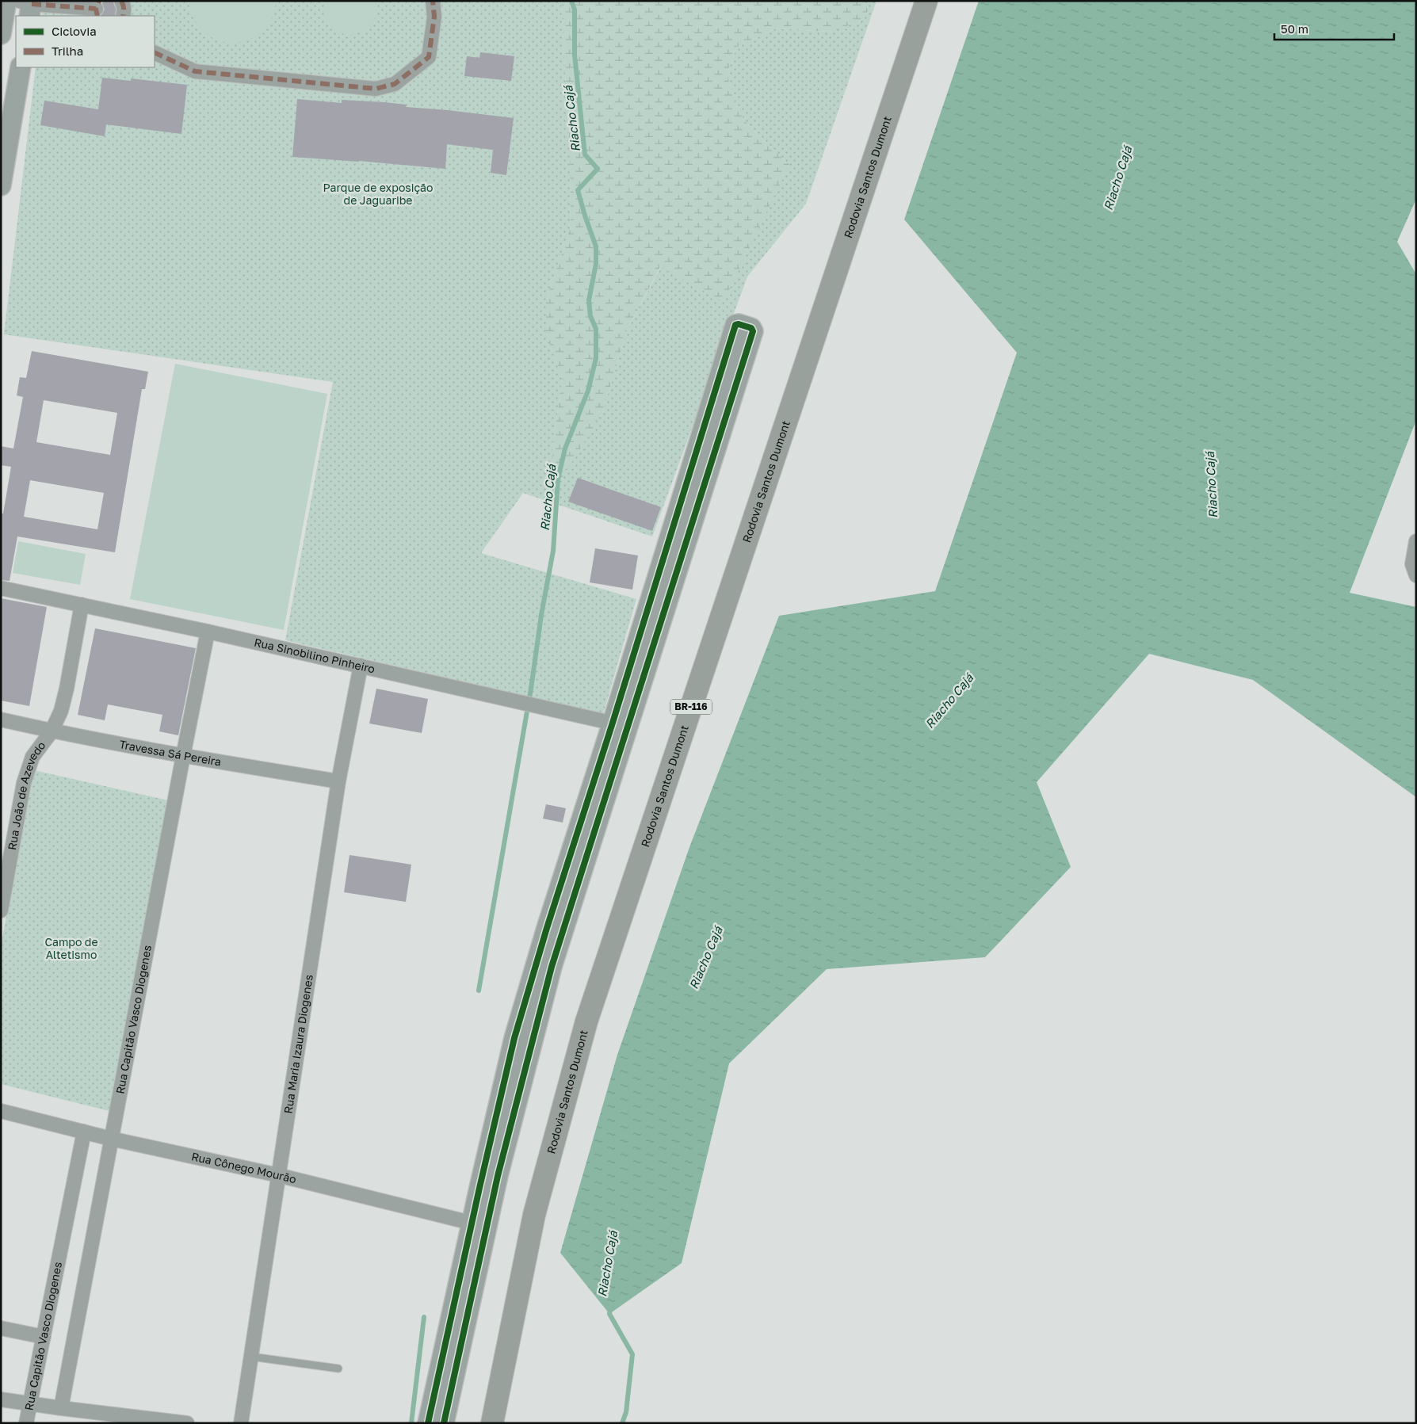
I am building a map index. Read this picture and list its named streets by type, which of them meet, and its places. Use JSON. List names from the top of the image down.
{
  "streets": {
    "highway": ["Rodovia Santos Dumont", "BR-116"],
    "street": [
      "Rua Sinobilino Pinheiro",
      "Travessa Sá Pereira",
      "Rua João de Azevedo",
      "Rua Capitão Vasco Diogenes",
      "Rua Maria Izaura Diogenes",
      "Rua Cônego Mourão"
    ]
  },
  "crossings": [
    ["Rua Sinobilino Pinheiro", "Rua João de Azevedo"],
    ["Rua Sinobilino Pinheiro", "Rua Capitão Vasco Diogenes"],
    ["Rua Sinobilino Pinheiro", "Rua Maria Izaura Diogenes"],
    ["Travessa Sá Pereira", "Rua João de Azevedo"],
    ["Travessa Sá Pereira", "Rua Capitão Vasco Diogenes"],
    ["Travessa Sá Pereira", "Rua Maria Izaura Diogenes"],
    ["Rua Capitão Vasco Diogenes", "Rua Cônego Mourão"],
    ["Rua Maria Izaura Diogenes", "Rua Cônego Mourão"]
  ],
  "water": ["Riacho Cajá"],
  "parks": ["Parque de exposição de Jaguaribe", "Campo de Altetismo"],
  "legend": ["Ciclovia", "Trilha"],
  "scale_bar": "50 m"
}
